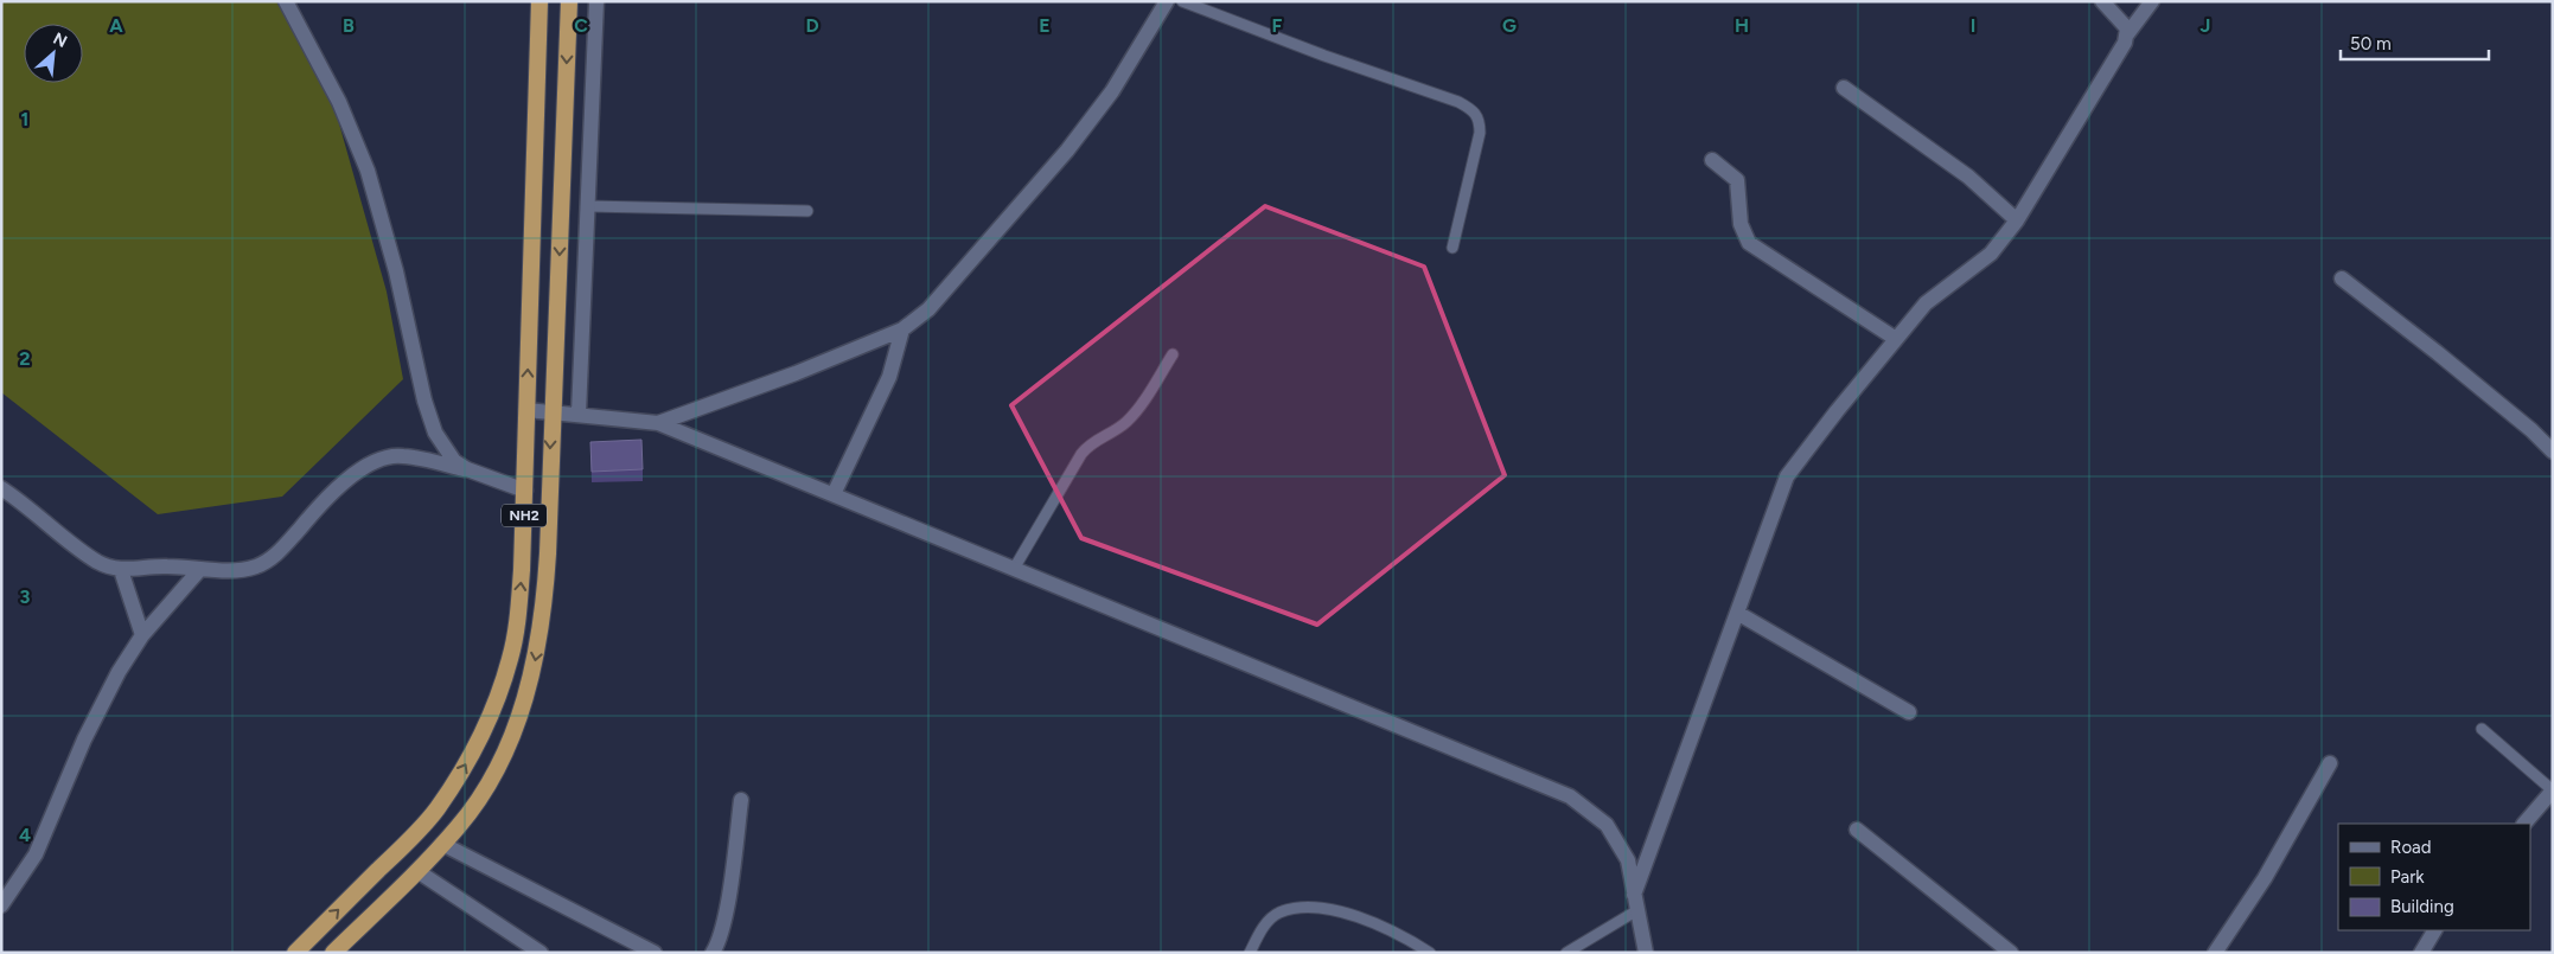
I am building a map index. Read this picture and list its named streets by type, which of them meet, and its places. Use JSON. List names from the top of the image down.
{
  "streets": {
    "highway": ["NH2"]
  },
  "legend": ["Road", "Park", "Building"],
  "scale_bar": "50 m",
  "north": "top right",
  "grid": {
    "columns": [
      "A",
      "B",
      "C",
      "D",
      "E",
      "F",
      "G",
      "H",
      "I",
      "J"
    ],
    "rows": [
      "1",
      "2",
      "3",
      "4"
    ]
  }
}
